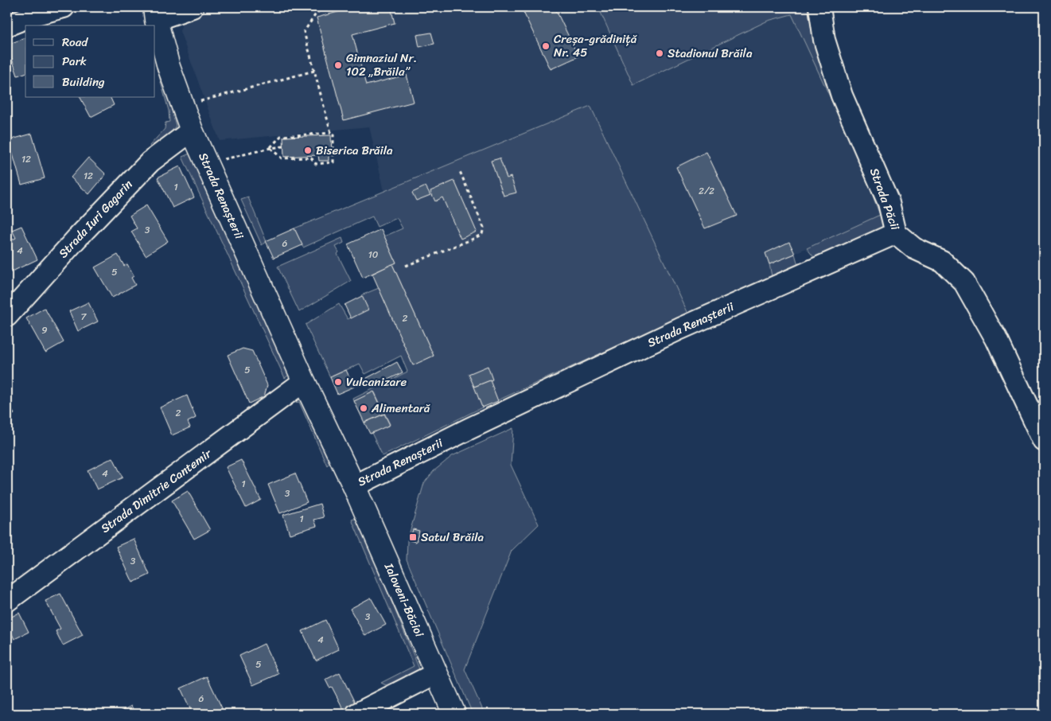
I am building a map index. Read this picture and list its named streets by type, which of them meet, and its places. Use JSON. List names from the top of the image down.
{
  "streets": {
    "main road": ["Strada Renașterii", "Ialoveni-Băcioi"],
    "street": ["Strada Păcii", "Strada Iuri Gagarin", "Strada Dimitrie Cantemir"]
  },
  "crossings": [
    ["Strada Renașterii", "Strada Păcii"],
    ["Strada Renașterii", "Strada Iuri Gagarin"],
    ["Strada Renașterii", "Strada Dimitrie Cantemir"],
    ["Strada Renașterii", "Ialoveni-Băcioi"]
  ],
  "places": {
    "other": [
      "Creșa-grădiniță Nr. 45",
      "Stadionul Brăila",
      "Gimnaziul Nr. 102 „Brăila”",
      "Biserica Brăila",
      "Vulcanizare",
      "Alimentară"
    ],
    "transit": ["Satul Brăila"]
  },
  "house_numbers": [
    "12",
    "12",
    "1",
    "2/2",
    "3",
    "6",
    "4",
    "10",
    "5",
    "7",
    "2",
    "9",
    "5",
    "2",
    "4",
    "1",
    "3",
    "1",
    "3",
    "3",
    "4",
    "5",
    "6"
  ],
  "legend": ["Road", "Park", "Building"]
}
